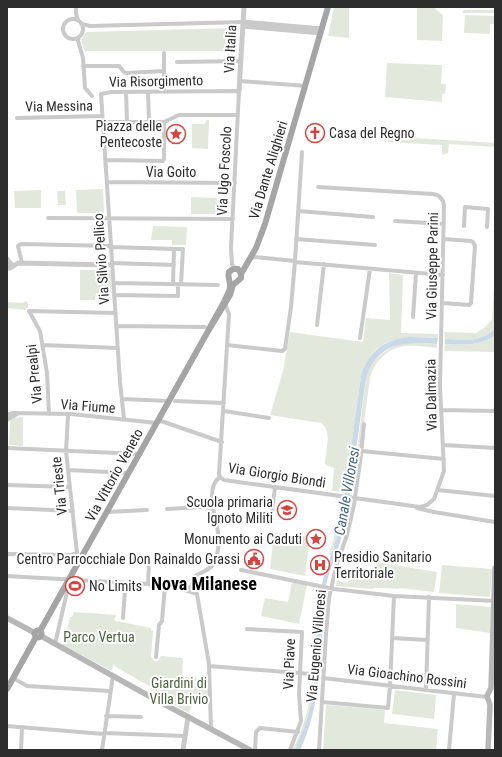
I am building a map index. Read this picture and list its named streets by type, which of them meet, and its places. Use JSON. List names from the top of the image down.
{
  "streets": {
    "main road": ["Via Dante Alighieri", "Via Vittorio Veneto"],
    "street": [
      "Via Italia",
      "Via Risorgimento",
      "Via Messina",
      "Via Ugo Foscolo",
      "Via Goito",
      "Via Silvio Pellico",
      "Via Giuseppe Parini",
      "Via Prealpi",
      "Via Dalmazia",
      "Via Fiume",
      "Via Giorgio Biondi",
      "Via Trieste",
      "Via Eugenio Villoresi",
      "Via Piave",
      "Via Gioachino Rossini"
    ]
  },
  "crossings": [
    ["Via Italia", "Via Risorgimento"],
    ["Via Italia", "Via Ugo Foscolo"],
    ["Via Risorgimento", "Via Ugo Foscolo"],
    ["Via Risorgimento", "Via Silvio Pellico"],
    ["Via Messina", "Via Silvio Pellico"],
    ["Via Dante Alighieri", "Via Ugo Foscolo"],
    ["Via Ugo Foscolo", "Via Goito"],
    ["Via Goito", "Via Silvio Pellico"],
    ["Via Silvio Pellico", "Via Prealpi"],
    ["Via Silvio Pellico", "Via Fiume"],
    ["Via Giuseppe Parini", "Via Dalmazia"],
    ["Via Prealpi", "Via Fiume"],
    ["Via Fiume", "Via Vittorio Veneto"],
    ["Via Fiume", "Via Trieste"],
    ["Via Giorgio Biondi", "Via Eugenio Villoresi"],
    ["Via Eugenio Villoresi", "Via Gioachino Rossini"]
  ],
  "districts": ["Nova Milanese"],
  "water": ["Canale Villoresi"],
  "parks": ["Parco Vertua", "Giardini di Villa Brivio"],
  "places": {
    "church": ["Casa del Regno"],
    "place": ["Piazza delle Pentecoste", "Monumento ai Caduti"],
    "school or university": ["Scuola primaria Ignoto Militi"],
    "public building": ["Centro Parrocchiale Don Rainaldo Grassi"],
    "hospital": ["Presidio Sanitario Territoriale"],
    "sports": ["No Limits"]
  }
}
